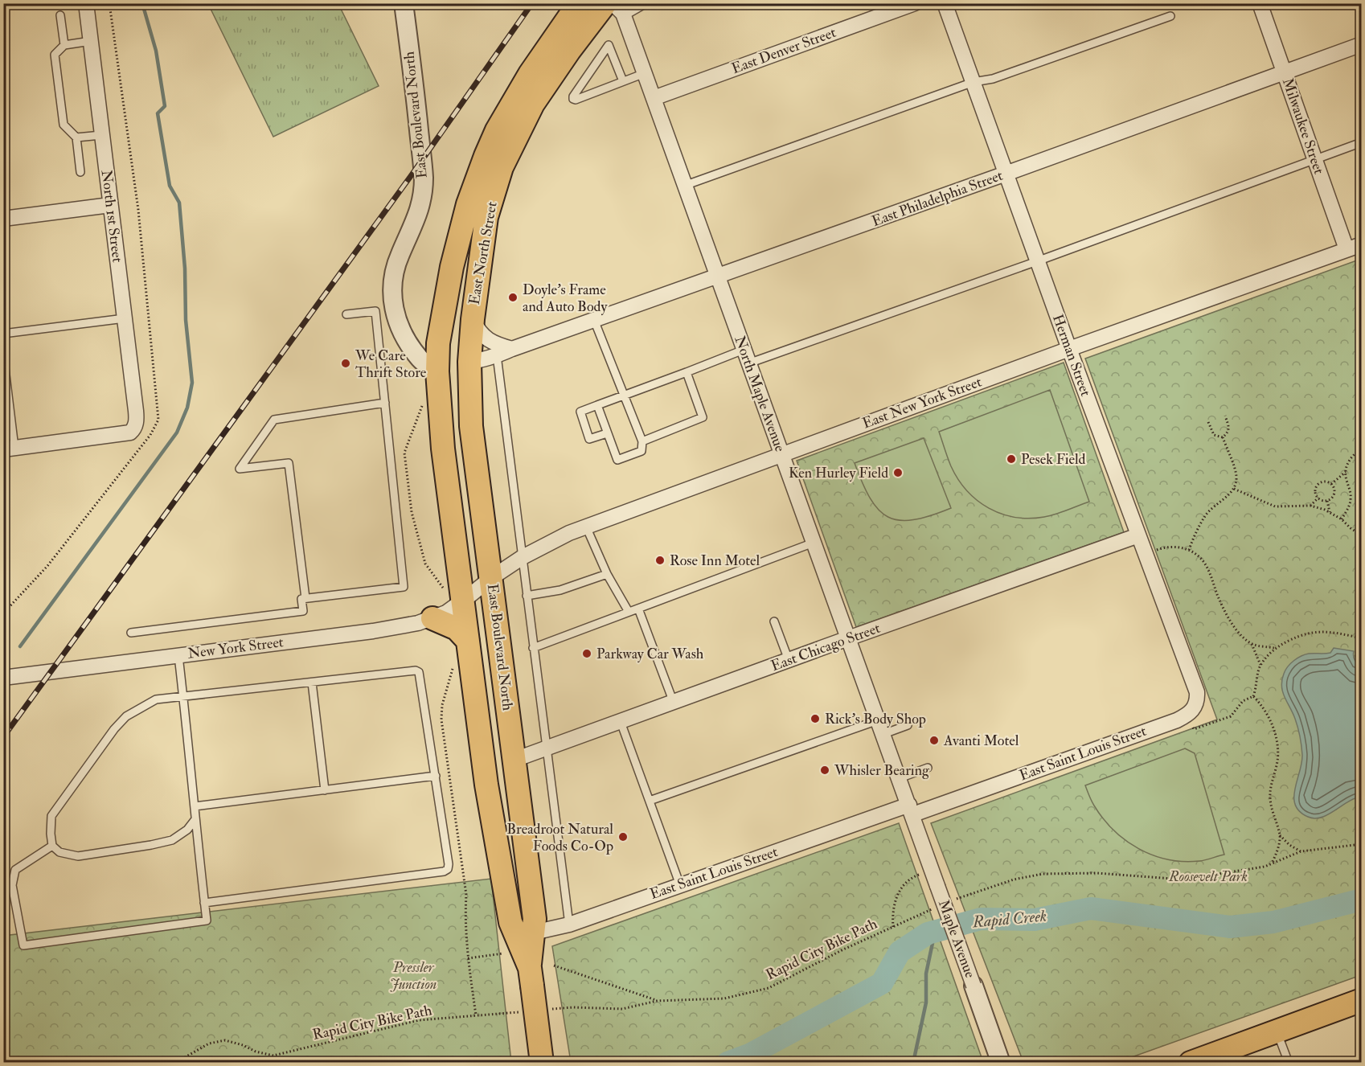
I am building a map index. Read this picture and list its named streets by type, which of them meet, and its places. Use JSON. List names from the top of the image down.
{
  "streets": {
    "main road": ["East Boulevard North", "East North Street"],
    "street": [
      "East Denver Street",
      "Milwaukee Street",
      "East Philadelphia Street",
      "North 1st Street",
      "Herman Street",
      "North Maple Avenue",
      "East New York Street",
      "East Chicago Street",
      "New York Street",
      "East Saint Louis Street",
      "Maple Avenue"
    ],
    "path": ["Rapid City Bike Path"]
  },
  "crossings": [
    ["East Denver Street", "North Maple Avenue"],
    ["East Boulevard North", "East Philadelphia Street"],
    ["East Boulevard North", "East North Street"],
    ["East Boulevard North", "East New York Street"],
    ["East Boulevard North", "East Chicago Street"],
    ["East Boulevard North", "East Saint Louis Street"],
    ["Milwaukee Street", "East Philadelphia Street"],
    ["Milwaukee Street", "East New York Street"],
    ["East Philadelphia Street", "East North Street"],
    ["East Philadelphia Street", "Herman Street"],
    ["East Philadelphia Street", "North Maple Avenue"],
    ["East North Street", "North Maple Avenue"],
    ["Herman Street", "East New York Street"],
    ["Herman Street", "East Chicago Street"],
    ["Herman Street", "East Saint Louis Street"],
    ["North Maple Avenue", "East New York Street"],
    ["North Maple Avenue", "East Chicago Street"],
    ["North Maple Avenue", "East Saint Louis Street"],
    ["North Maple Avenue", "Maple Avenue"],
    ["East New York Street", "New York Street"],
    ["East Saint Louis Street", "Maple Avenue"]
  ],
  "water": ["Rapid Creek"],
  "parks": ["Roosevelt Park", "Pressler Junction"],
  "places": [
    "Doyle's Frame and Auto Body",
    "We Care Thrift Store",
    "Pesek Field",
    "Ken Hurley Field",
    "Rose Inn Motel",
    "Parkway Car Wash",
    "Rick's Body Shop",
    "Avanti Motel",
    "Whisler Bearing",
    "Breadroot Natural Foods Co-Op"
  ]
}
